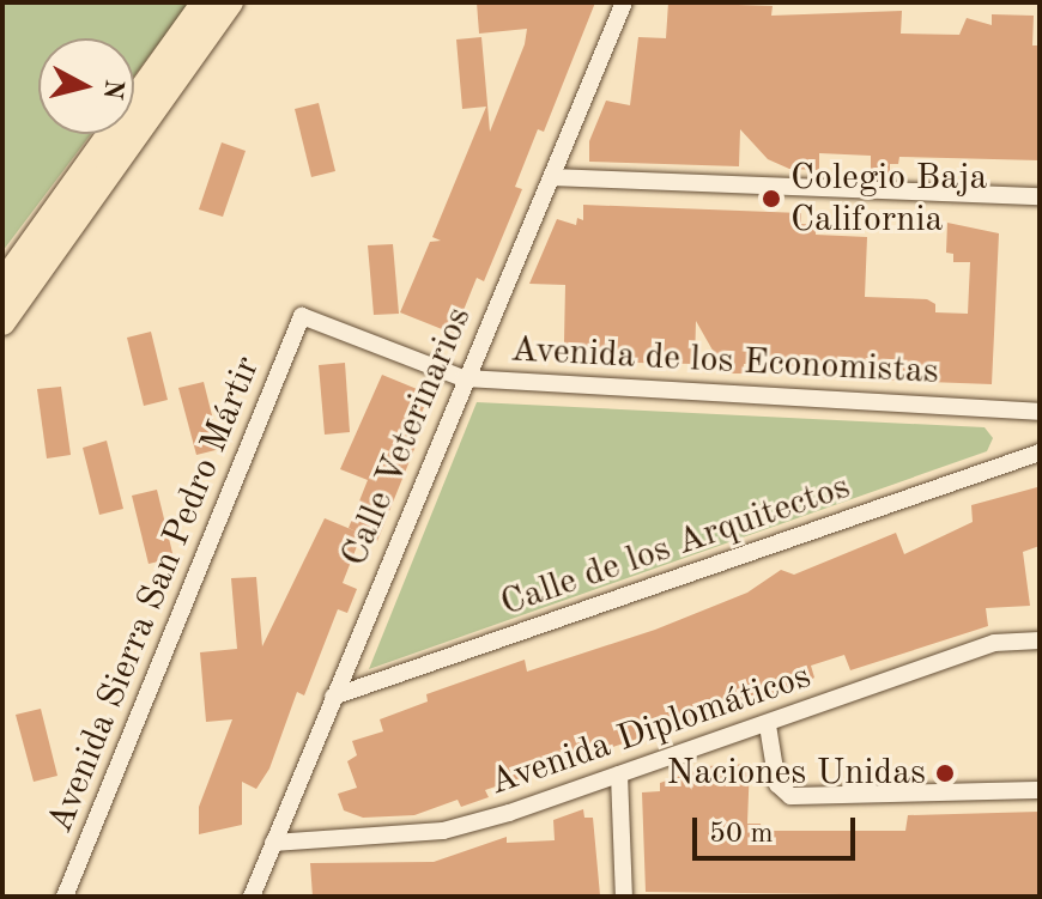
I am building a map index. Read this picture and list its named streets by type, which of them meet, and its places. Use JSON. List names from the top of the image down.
{
  "streets": {
    "street": [
      "Avenida de los Economistas",
      "Calle Veterinarios",
      "Calle de los Arquitectos",
      "Avenida Sierra San Pedro Mártir",
      "Avenida Diplomáticos"
    ]
  },
  "crossings": [
    ["Avenida de los Economistas", "Calle Veterinarios"],
    ["Avenida de los Economistas", "Avenida Sierra San Pedro Mártir"],
    ["Calle Veterinarios", "Calle de los Arquitectos"],
    ["Calle Veterinarios", "Avenida Diplomáticos"]
  ],
  "places": ["Colegio Baja California", "Naciones Unidas"],
  "scale_bar": "50 m",
  "north": "right"
}
